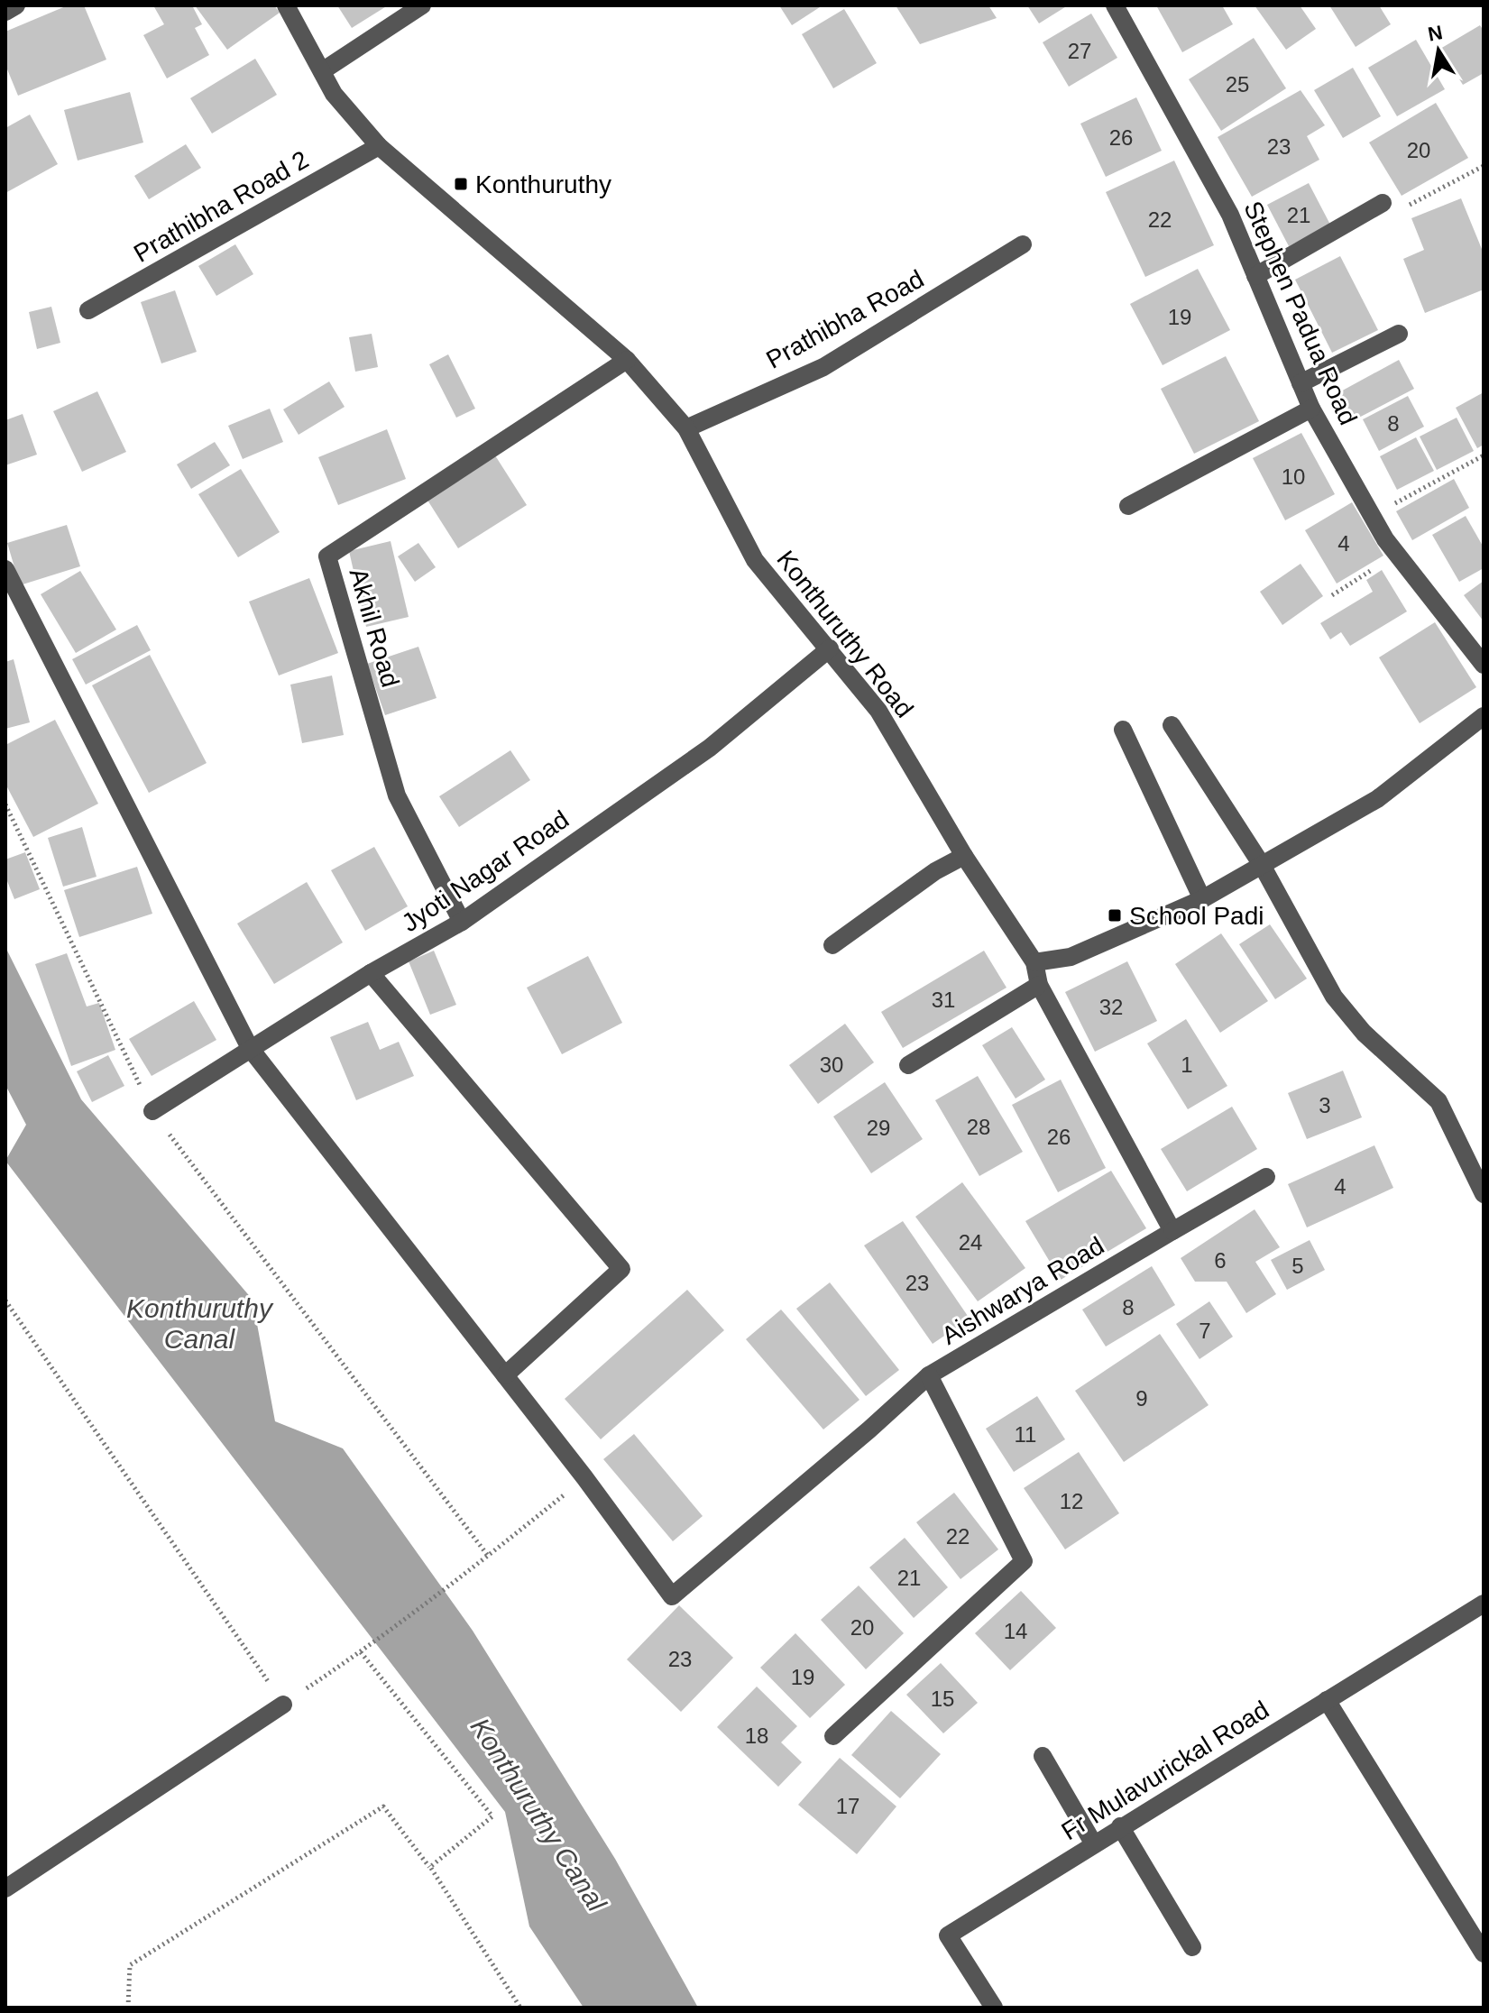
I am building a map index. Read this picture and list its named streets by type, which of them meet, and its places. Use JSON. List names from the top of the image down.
{
  "streets": {
    "street": [
      "Prathibha Road 2",
      "Stephen Padua Road",
      "Prathibha Road",
      "Akhil Road",
      "Konthuruthy Road",
      "Jyoti Nagar Road",
      "Aishwarya Road",
      "Fr Mulavurickal Road"
    ]
  },
  "crossings": [
    ["Prathibha Road 2", "Konthuruthy Road"],
    ["Prathibha Road", "Konthuruthy Road"],
    ["Akhil Road", "Konthuruthy Road"],
    ["Akhil Road", "Jyoti Nagar Road"],
    ["Konthuruthy Road", "Jyoti Nagar Road"]
  ],
  "water": ["Konthuruthy Canal"],
  "places": {
    "transit": ["Konthuruthy", "School Padi"]
  },
  "house_numbers": [
    "27",
    "25",
    "26",
    "23",
    "20",
    "21",
    "22",
    "19",
    "8",
    "10",
    "4",
    "31",
    "32",
    "30",
    "1",
    "3",
    "28",
    "29",
    "26",
    "4",
    "24",
    "6",
    "5",
    "23",
    "8",
    "7",
    "9",
    "11",
    "12",
    "22",
    "21",
    "20",
    "14",
    "23",
    "19",
    "15",
    "18",
    "17"
  ],
  "north": "top"
}
